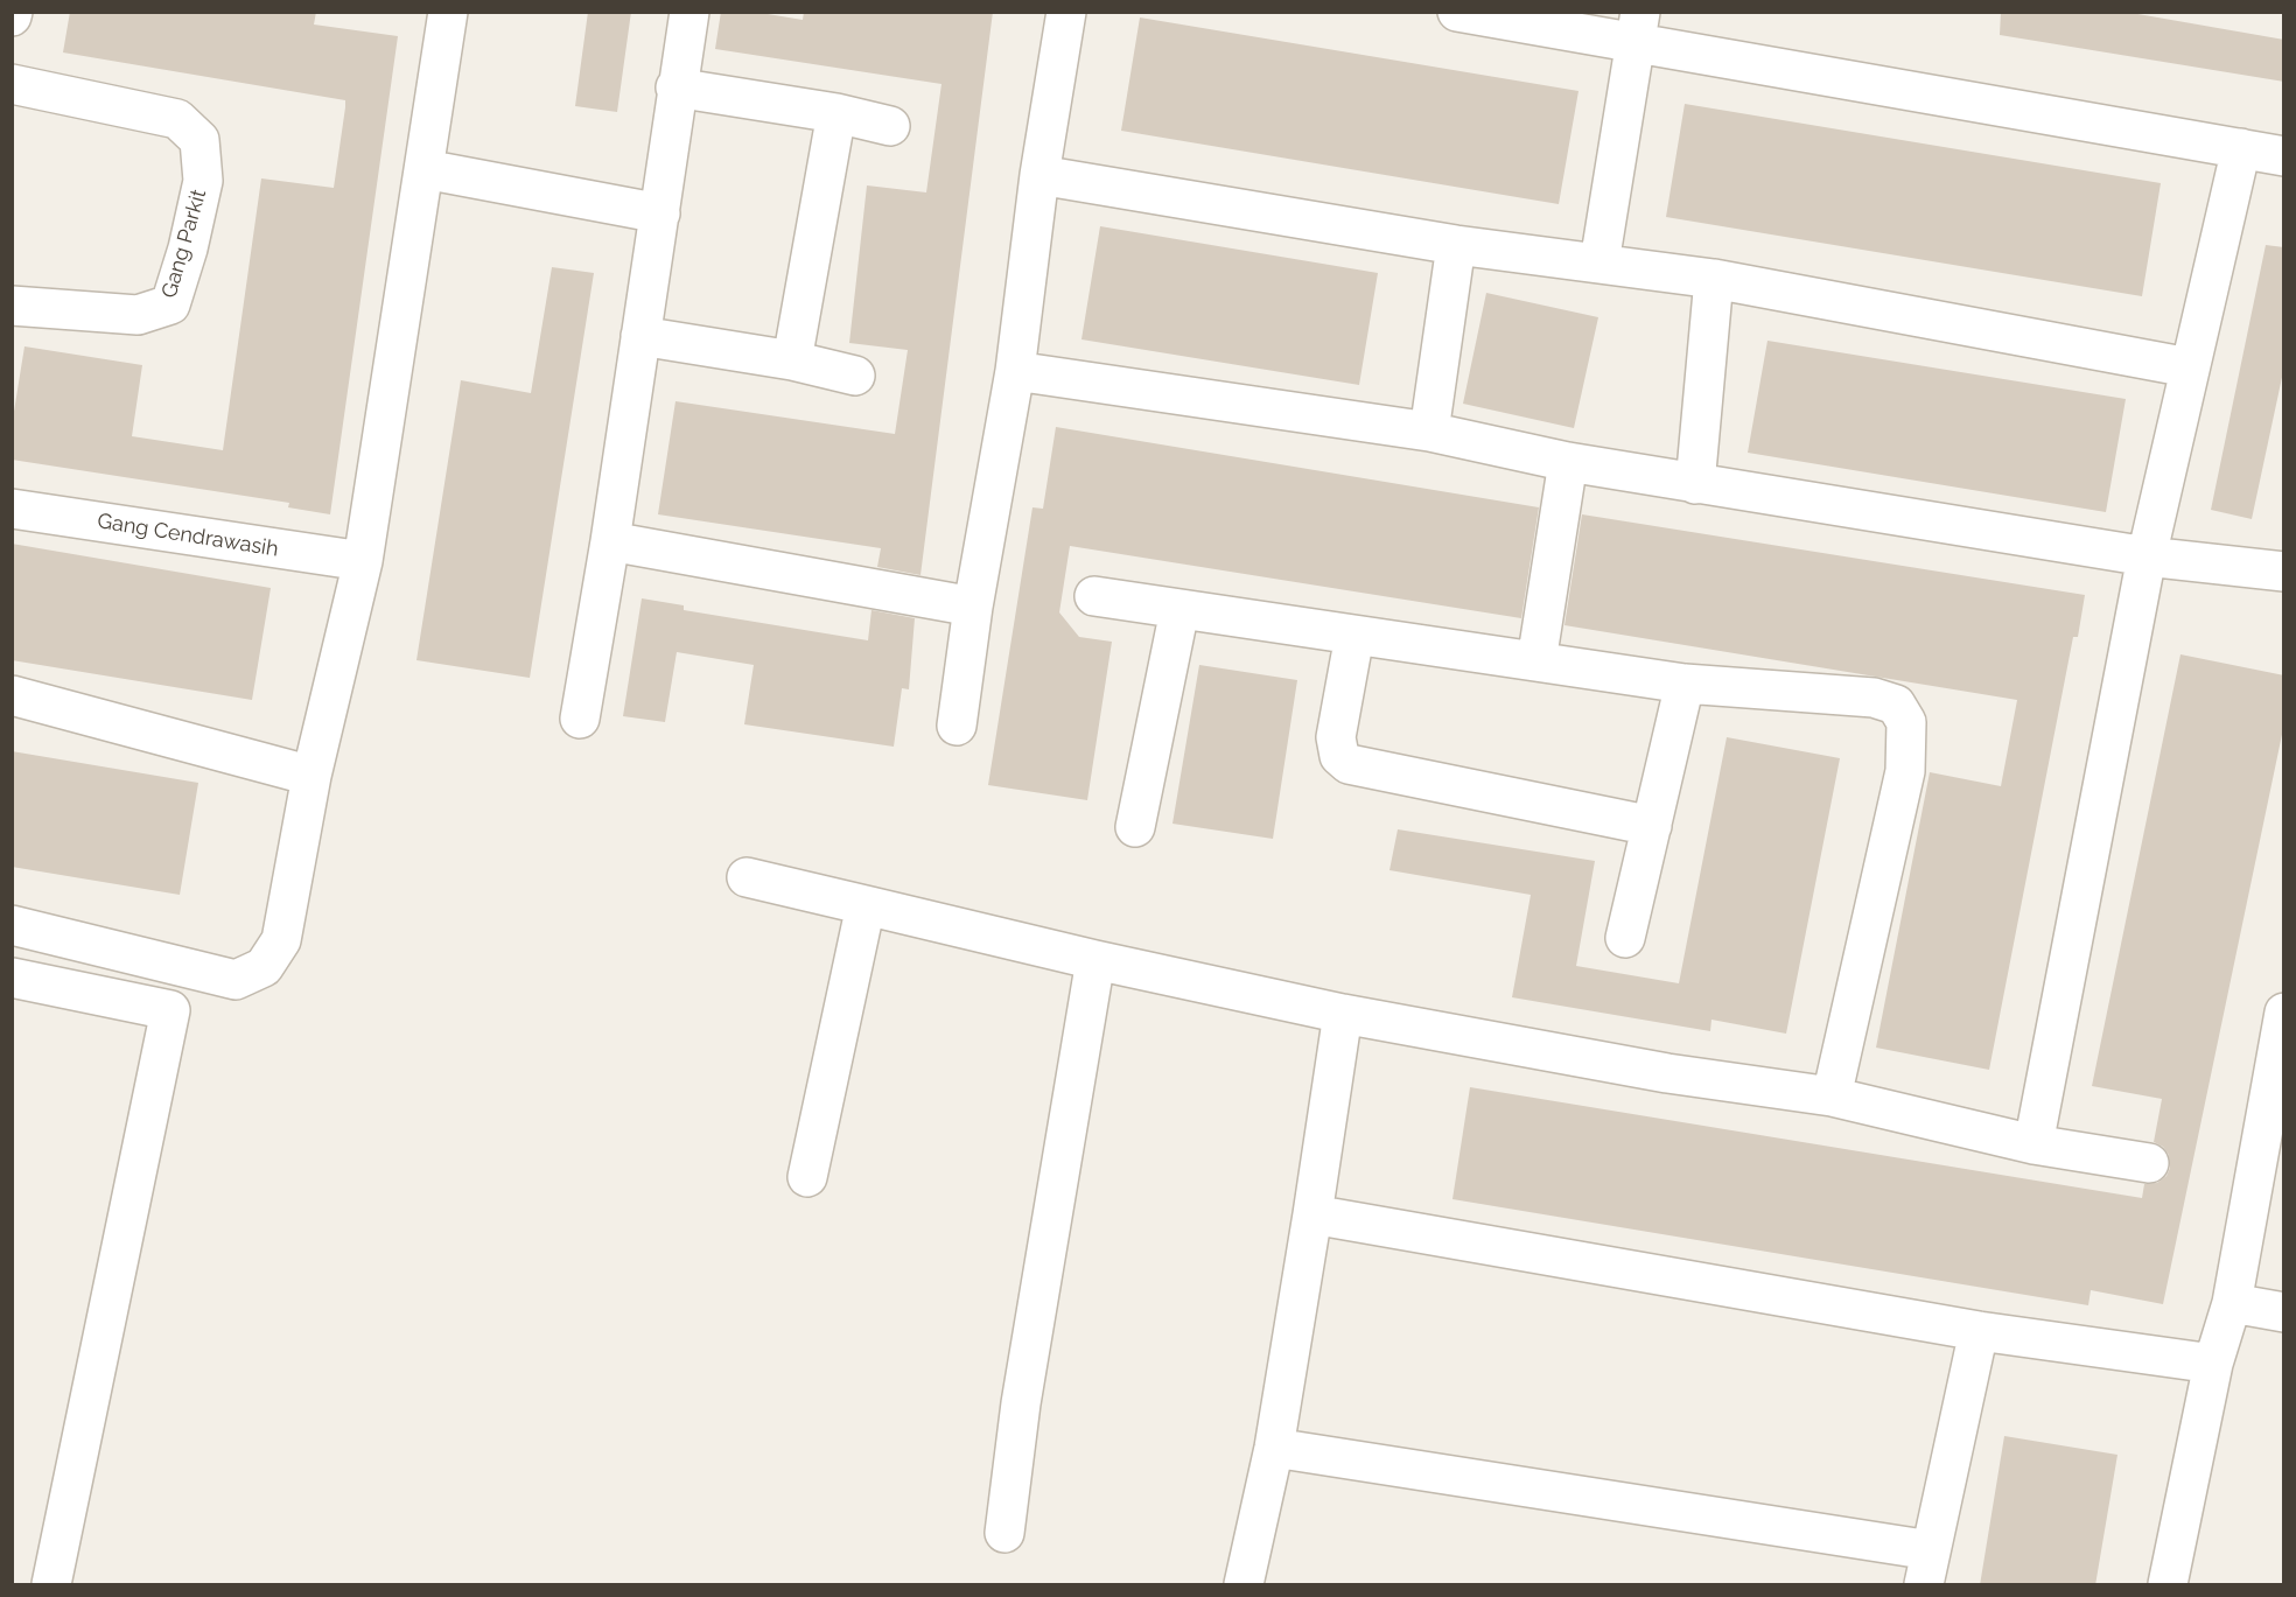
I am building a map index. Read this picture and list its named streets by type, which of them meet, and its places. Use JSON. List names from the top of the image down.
{
  "streets": {
    "street": ["Gang Parkit", "Gang Cendrawasih"]
  }
}
